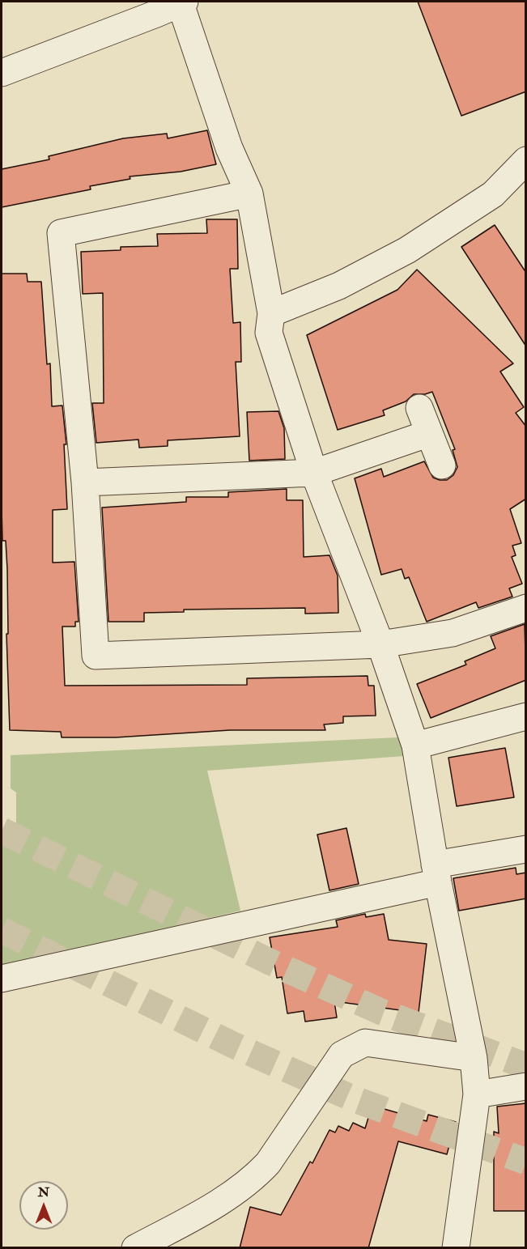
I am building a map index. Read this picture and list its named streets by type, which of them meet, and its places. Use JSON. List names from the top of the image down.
{
  "north": "top"
}
